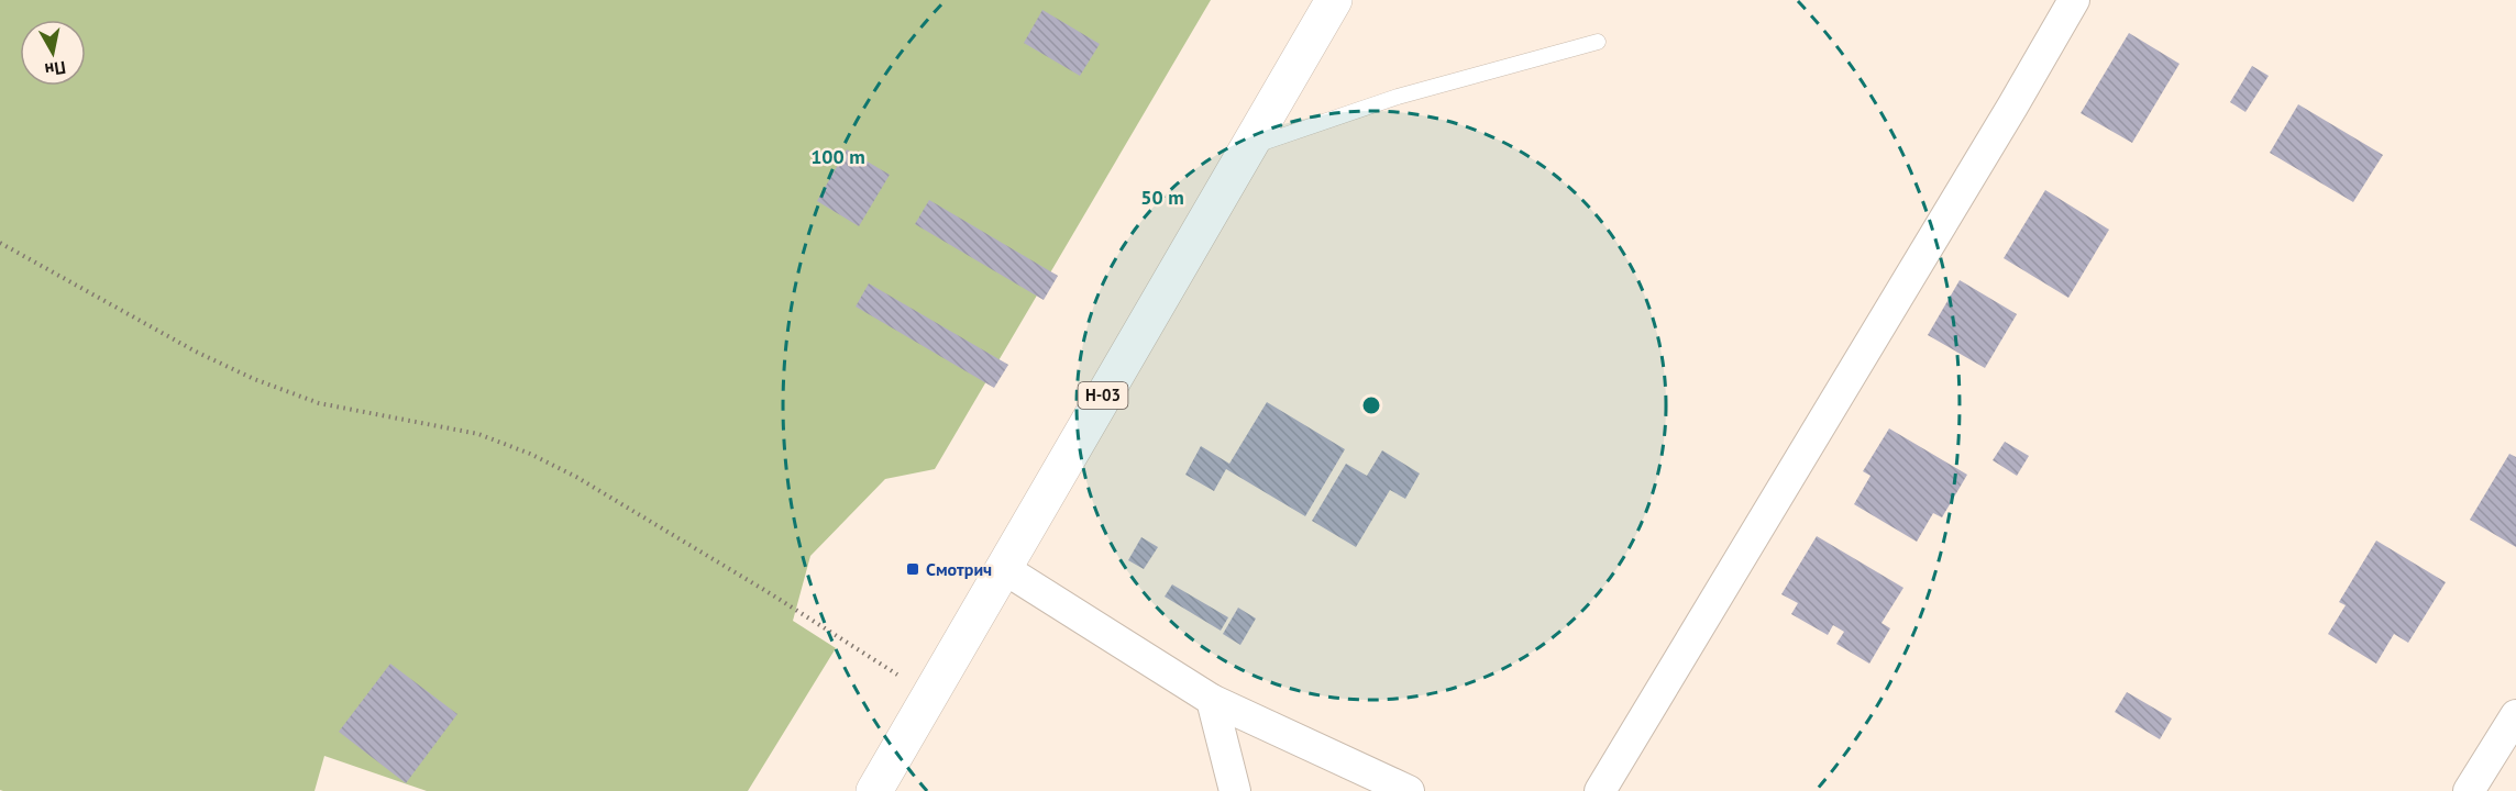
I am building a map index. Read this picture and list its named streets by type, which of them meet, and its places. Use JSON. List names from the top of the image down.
{
  "streets": {
    "main road": ["Н-03"]
  },
  "places": {
    "transit": ["Смотрич"]
  },
  "north": "bottom",
  "rings": ["100 m", "50 m"]
}
